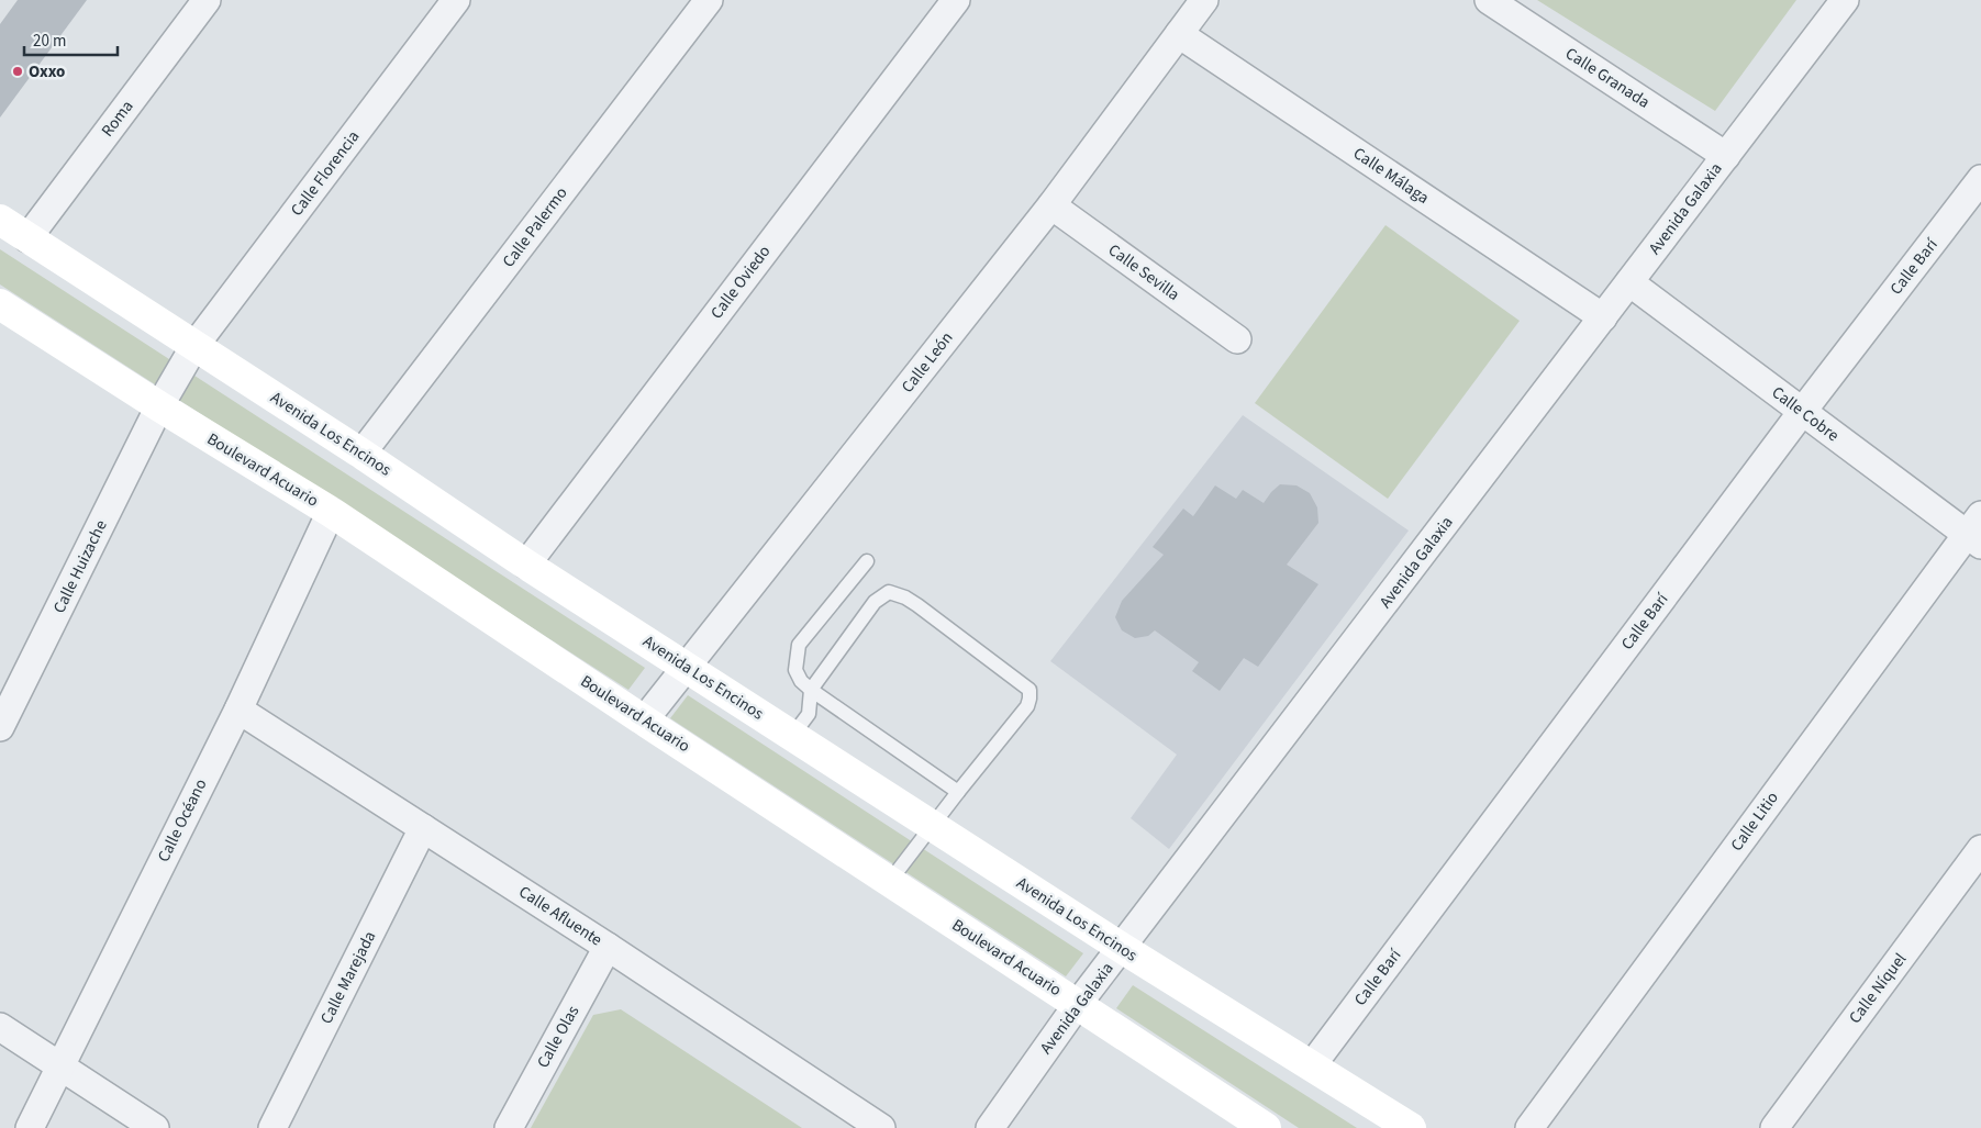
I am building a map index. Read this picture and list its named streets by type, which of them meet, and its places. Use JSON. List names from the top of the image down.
{
  "streets": {
    "street": [
      "Calle Granada",
      "Roma",
      "Calle Florencia",
      "Calle Málaga",
      "Avenida Galaxia",
      "Calle Palermo",
      "Calle Barí",
      "Calle Sevilla",
      "Calle Oviedo",
      "Calle León",
      "Calle Cobre",
      "Avenida Los Encinos",
      "Boulevard Acuario",
      "Calle Huizache",
      "Calle Océano",
      "Calle Litio",
      "Calle Afluente",
      "Calle Marejada",
      "Calle Níquel",
      "Calle Olas"
    ]
  },
  "crossings": [
    ["Calle Granada", "Avenida Galaxia"],
    ["Roma", "Avenida Los Encinos"],
    ["Calle Florencia", "Avenida Los Encinos"],
    ["Calle Florencia", "Boulevard Acuario"],
    ["Calle Florencia", "Calle Huizache"],
    ["Calle Málaga", "Avenida Galaxia"],
    ["Calle Málaga", "Calle León"],
    ["Avenida Galaxia", "Calle Cobre"],
    ["Avenida Galaxia", "Avenida Los Encinos"],
    ["Avenida Galaxia", "Boulevard Acuario"],
    ["Calle Palermo", "Avenida Los Encinos"],
    ["Calle Barí", "Calle Cobre"],
    ["Calle Barí", "Avenida Los Encinos"],
    ["Calle Sevilla", "Calle León"],
    ["Calle Oviedo", "Avenida Los Encinos"],
    ["Calle León", "Avenida Los Encinos"],
    ["Calle León", "Boulevard Acuario"],
    ["Calle Cobre", "Calle Litio"],
    ["Boulevard Acuario", "Calle Huizache"],
    ["Boulevard Acuario", "Calle Océano"],
    ["Calle Océano", "Calle Afluente"],
    ["Calle Afluente", "Calle Marejada"],
    ["Calle Afluente", "Calle Olas"]
  ],
  "places": ["Oxxo"],
  "scale_bar": "20 m"
}
